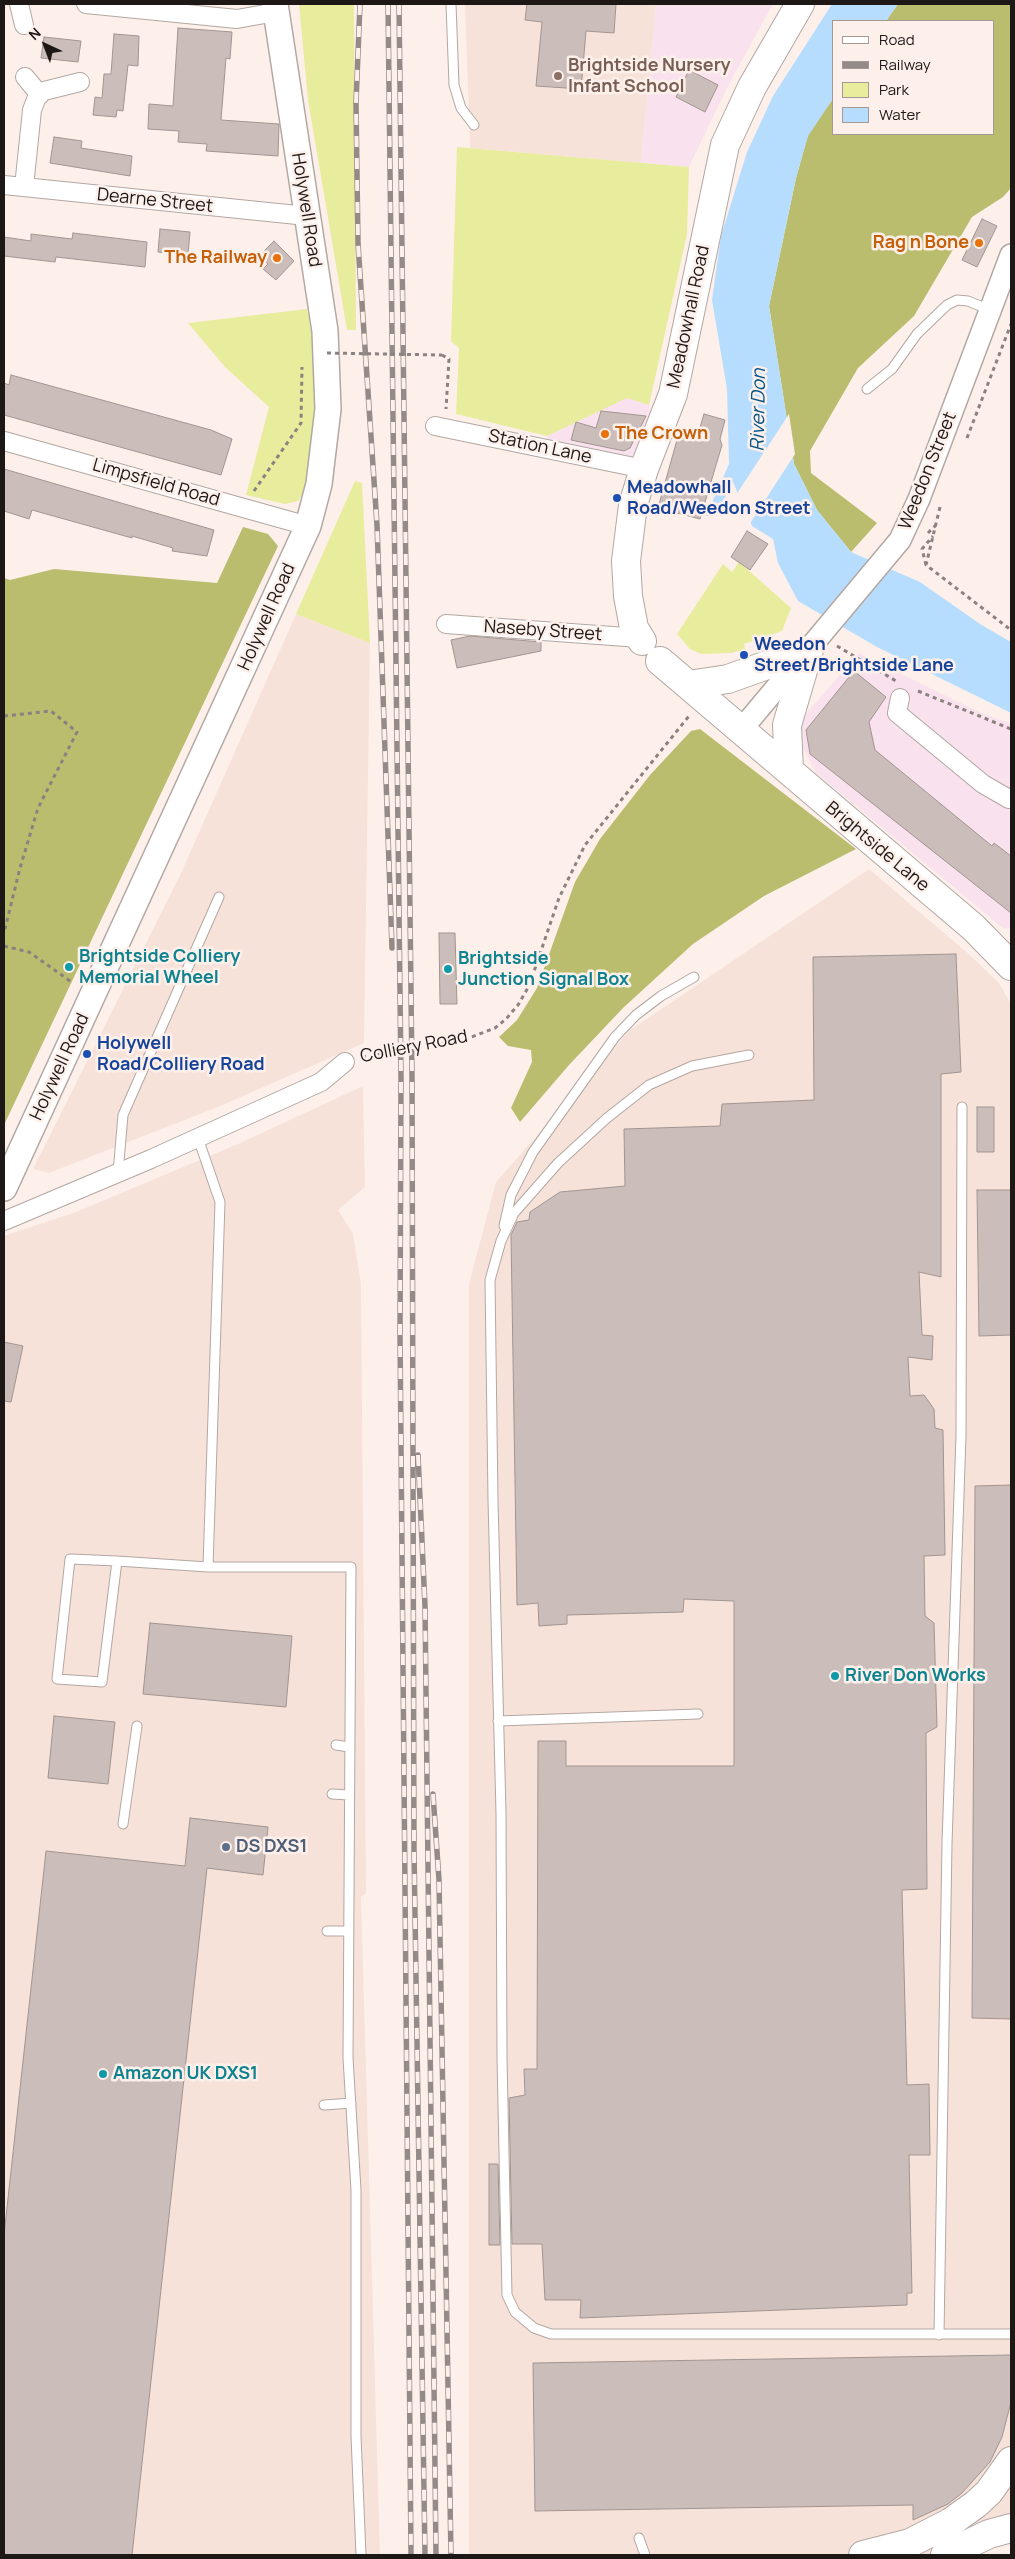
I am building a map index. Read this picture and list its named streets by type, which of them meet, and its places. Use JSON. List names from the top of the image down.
{
  "streets": {
    "main road": ["Holywell Road", "Meadowhall Road", "Brightside Lane"],
    "street": [
      "Dearne Street",
      "Station Lane",
      "Weedon Street",
      "Limpsfield Road",
      "Naseby Street",
      "Colliery Road"
    ]
  },
  "crossings": [
    ["Dearne Street", "Holywell Road"],
    ["Holywell Road", "Limpsfield Road"],
    ["Meadowhall Road", "Station Lane"],
    ["Meadowhall Road", "Naseby Street"],
    ["Weedon Street", "Brightside Lane"]
  ],
  "water": ["River Don"],
  "places": [
    "Brightside Nursery Infant School",
    "Rag n Bone",
    "The Railway",
    "The Crown",
    "Meadowhall Road/Weedon Street",
    "Weedon Street/Brightside Lane",
    "Brightside Colliery Memorial Wheel",
    "Brightside Junction Signal Box",
    "Holywell Road/Colliery Road",
    "River Don Works",
    "DS DXS1",
    "Amazon UK DXS1"
  ],
  "legend": [
    "Road",
    "Railway",
    "Park",
    "Water"
  ],
  "north": "top left"
}
